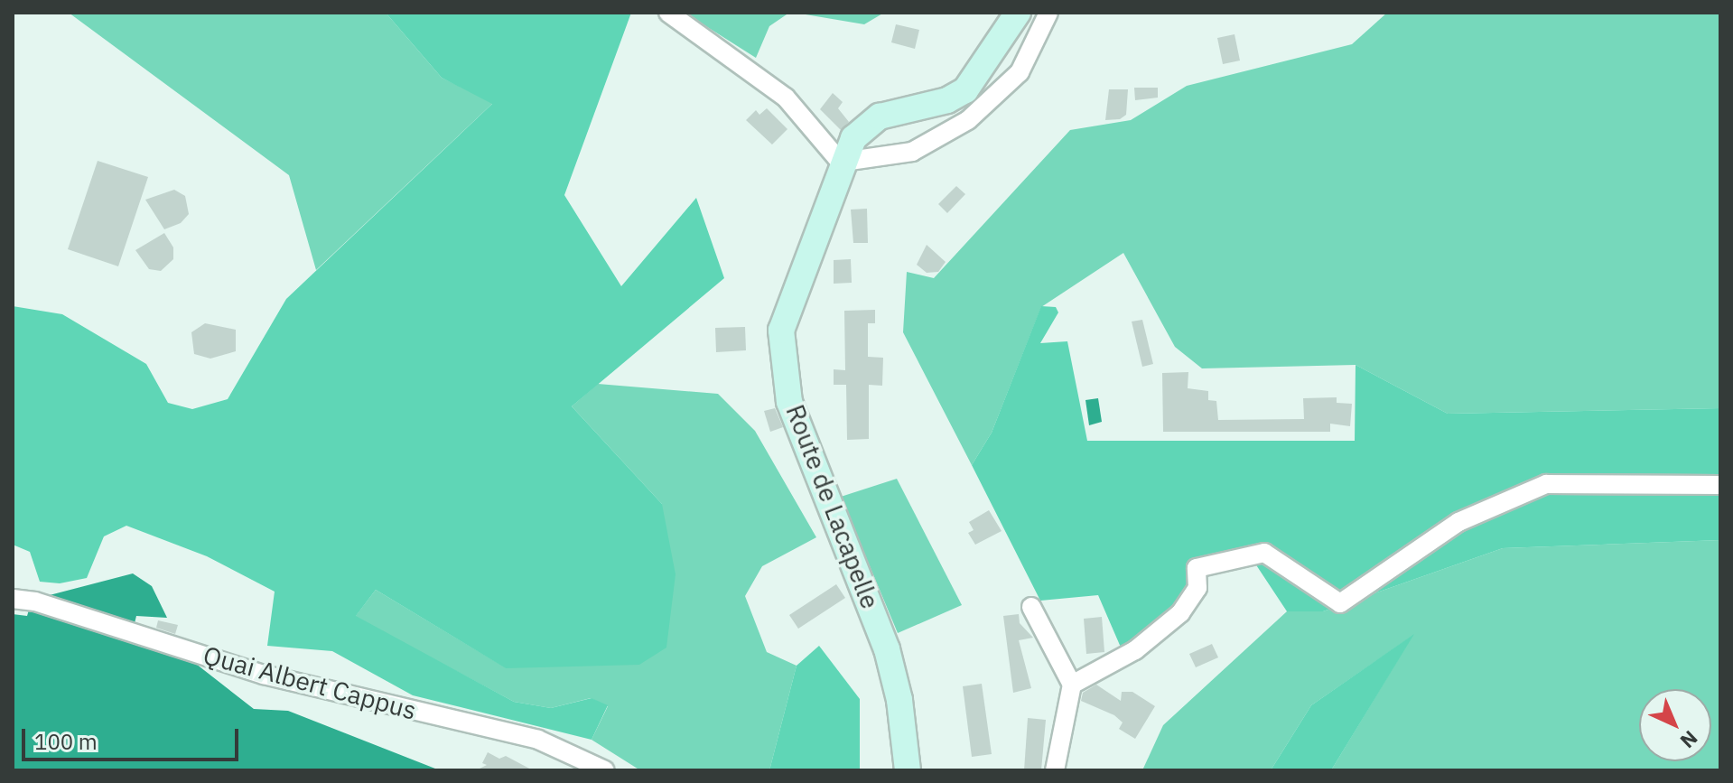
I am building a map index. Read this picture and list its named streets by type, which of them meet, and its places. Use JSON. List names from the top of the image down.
{
  "streets": {
    "street": ["Route de Lacapelle", "Quai Albert Cappus"]
  },
  "scale_bar": "100 m",
  "north": "bottom right"
}
